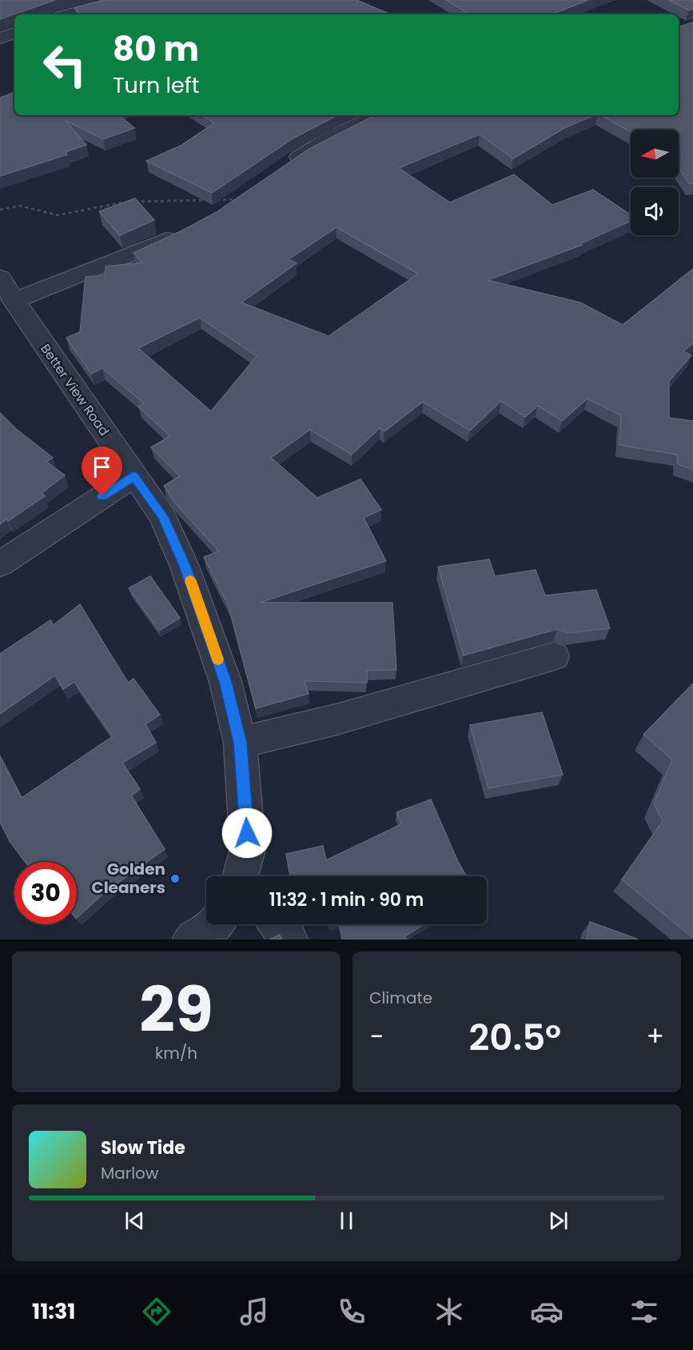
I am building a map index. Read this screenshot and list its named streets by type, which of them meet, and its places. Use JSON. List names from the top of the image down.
{
  "streets": {
    "street": ["Better View Road"]
  },
  "places": ["Golden Cleaners"],
  "north": "left",
  "page": {
    "turn": ["80 m", "Turn left"],
    "limit": "30",
    "trip": "11:32 · 1 min · 90 m",
    "tile": [
      ["29", "km/h"],
      "Climate"
    ],
    "heat": ["−", "20.5°", "+"],
    "song": ["Slow Tide", "Marlow"],
    "tabs": "11:31"
  }
}
